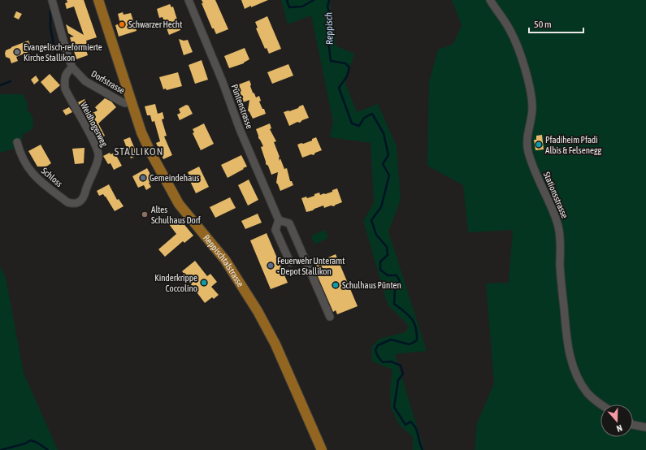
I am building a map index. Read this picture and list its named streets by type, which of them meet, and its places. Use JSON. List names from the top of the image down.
{
  "streets": {
    "main road": ["Reppischtalstrasse"],
    "street": [
      "Dorfstrasse",
      "Püntenstrasse",
      "Weidhogerweg",
      "Schloss",
      "Stationsstrasse"
    ]
  },
  "crossings": [
    ["Dorfstrasse", "Weidhogerweg"],
    ["Dorfstrasse", "Reppischtalstrasse"],
    ["Weidhogerweg", "Schloss"]
  ],
  "districts": ["STALLIKON"],
  "water": ["Reppisch"],
  "places": [
    "Schwarzer Hecht",
    "Evangelisch-reformierte Kirche Stallikon",
    "Pfadiheim Pfadi Albis & Felsenegg",
    "Gemeindehaus",
    "Altes Schulhaus Dorf",
    "Feuerwehr Unteramt - Depot Stallikon",
    "Kinderkrippe Coccolino",
    "Schulhaus Pünten"
  ],
  "scale_bar": "50 m",
  "north": "bottom"
}
